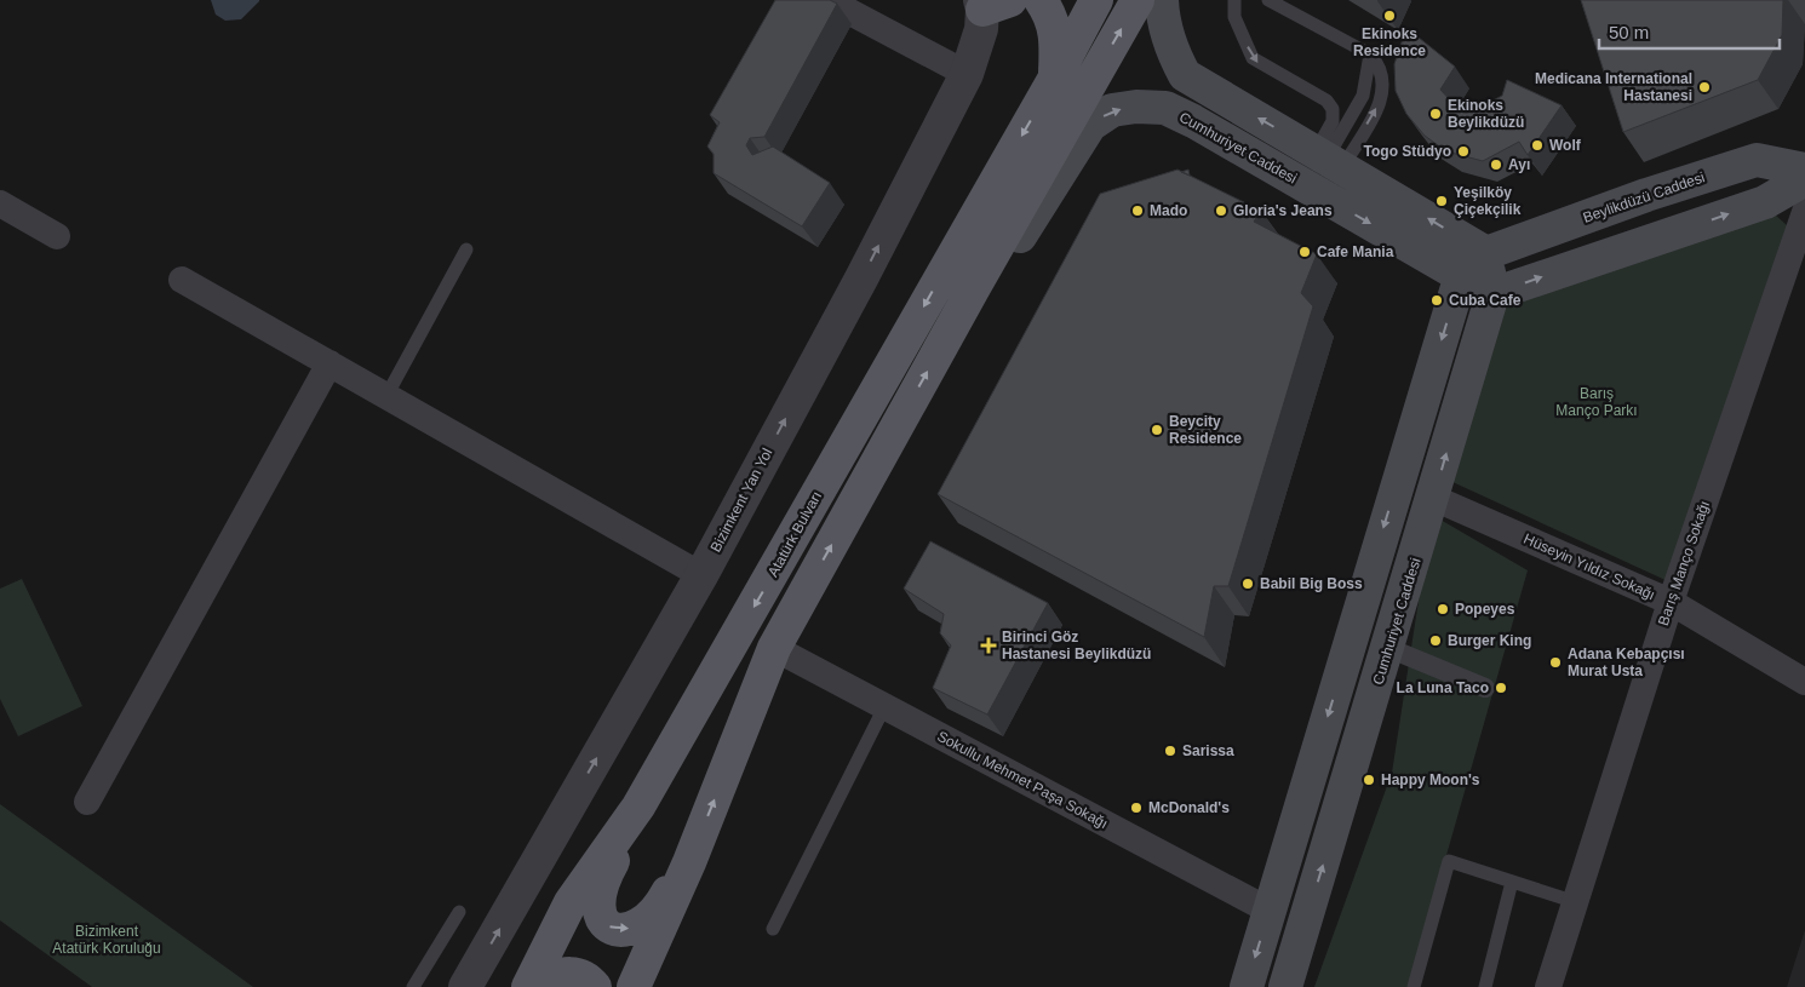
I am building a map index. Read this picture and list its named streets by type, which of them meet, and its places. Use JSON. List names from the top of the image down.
{
  "streets": {
    "main road": ["Cumhuriyet Caddesi", "Beylikdüzü Caddesi", "Atatürk Bulvarı"],
    "street": [
      "Bizimkent Yan Yol",
      "Barış Manço Sokağı",
      "Hüseyin Yıldız Sokağı",
      "Sokullu Mehmet Paşa Sokağı"
    ]
  },
  "crossings": [
    ["Cumhuriyet Caddesi", "Beylikdüzü Caddesi"],
    ["Cumhuriyet Caddesi", "Hüseyin Yıldız Sokağı"],
    ["Barış Manço Sokağı", "Hüseyin Yıldız Sokağı"]
  ],
  "one_way": ["Bizimkent Yan Yol"],
  "parks": ["Barış Manço Parkı", "Bizimkent Atatürk Koruluğu"],
  "places": {
    "other": [
      "Ekinoks Residence",
      "Medicana International Hastanesi",
      "Ekinoks Beylikdüzü",
      "Wolf",
      "Togo Stüdyo",
      "Ayı",
      "Yeşilköy Çiçekçilik",
      "Mado",
      "Gloria's Jeans",
      "Cafe Mania",
      "Cuba Cafe",
      "Beycity Residence",
      "Babil Big Boss",
      "Popeyes",
      "Burger King",
      "Adana Kebapçısı Murat Usta",
      "La Luna Taco",
      "Sarissa",
      "Happy Moon's",
      "McDonald's"
    ],
    "health": ["Birinci Göz Hastanesi Beylikdüzü"]
  },
  "scale_bar": "50 m"
}
